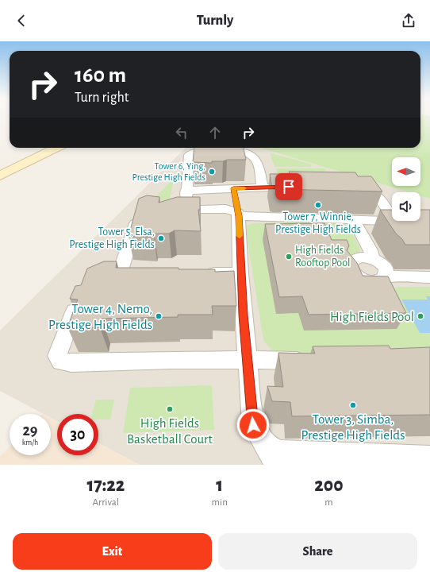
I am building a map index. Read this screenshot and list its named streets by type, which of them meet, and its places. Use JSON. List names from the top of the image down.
{
  "places": [
    "Tower 6, Ying, Prestige High Fields",
    "Tower 7, Winnie, Prestige High Fields",
    "Tower 5, Elsa, Prestige High Fields",
    "High Fields Rooftop Pool",
    "Tower 4, Nemo, Prestige High Fields",
    "High Fields Pool",
    "Tower 3, Simba, Prestige High Fields",
    "High Fields Basketball Court"
  ],
  "north": "left",
  "page": {
    "header": "Turnly",
    "turn": ["160 m", "Turn right"],
    "speed": "29 km/h",
    "limit": "30",
    "eta": [
      "17:22",
      "Arrival",
      "1",
      "min",
      "200",
      "m"
    ],
    "buttons": ["Exit", "Share"]
  }
}
